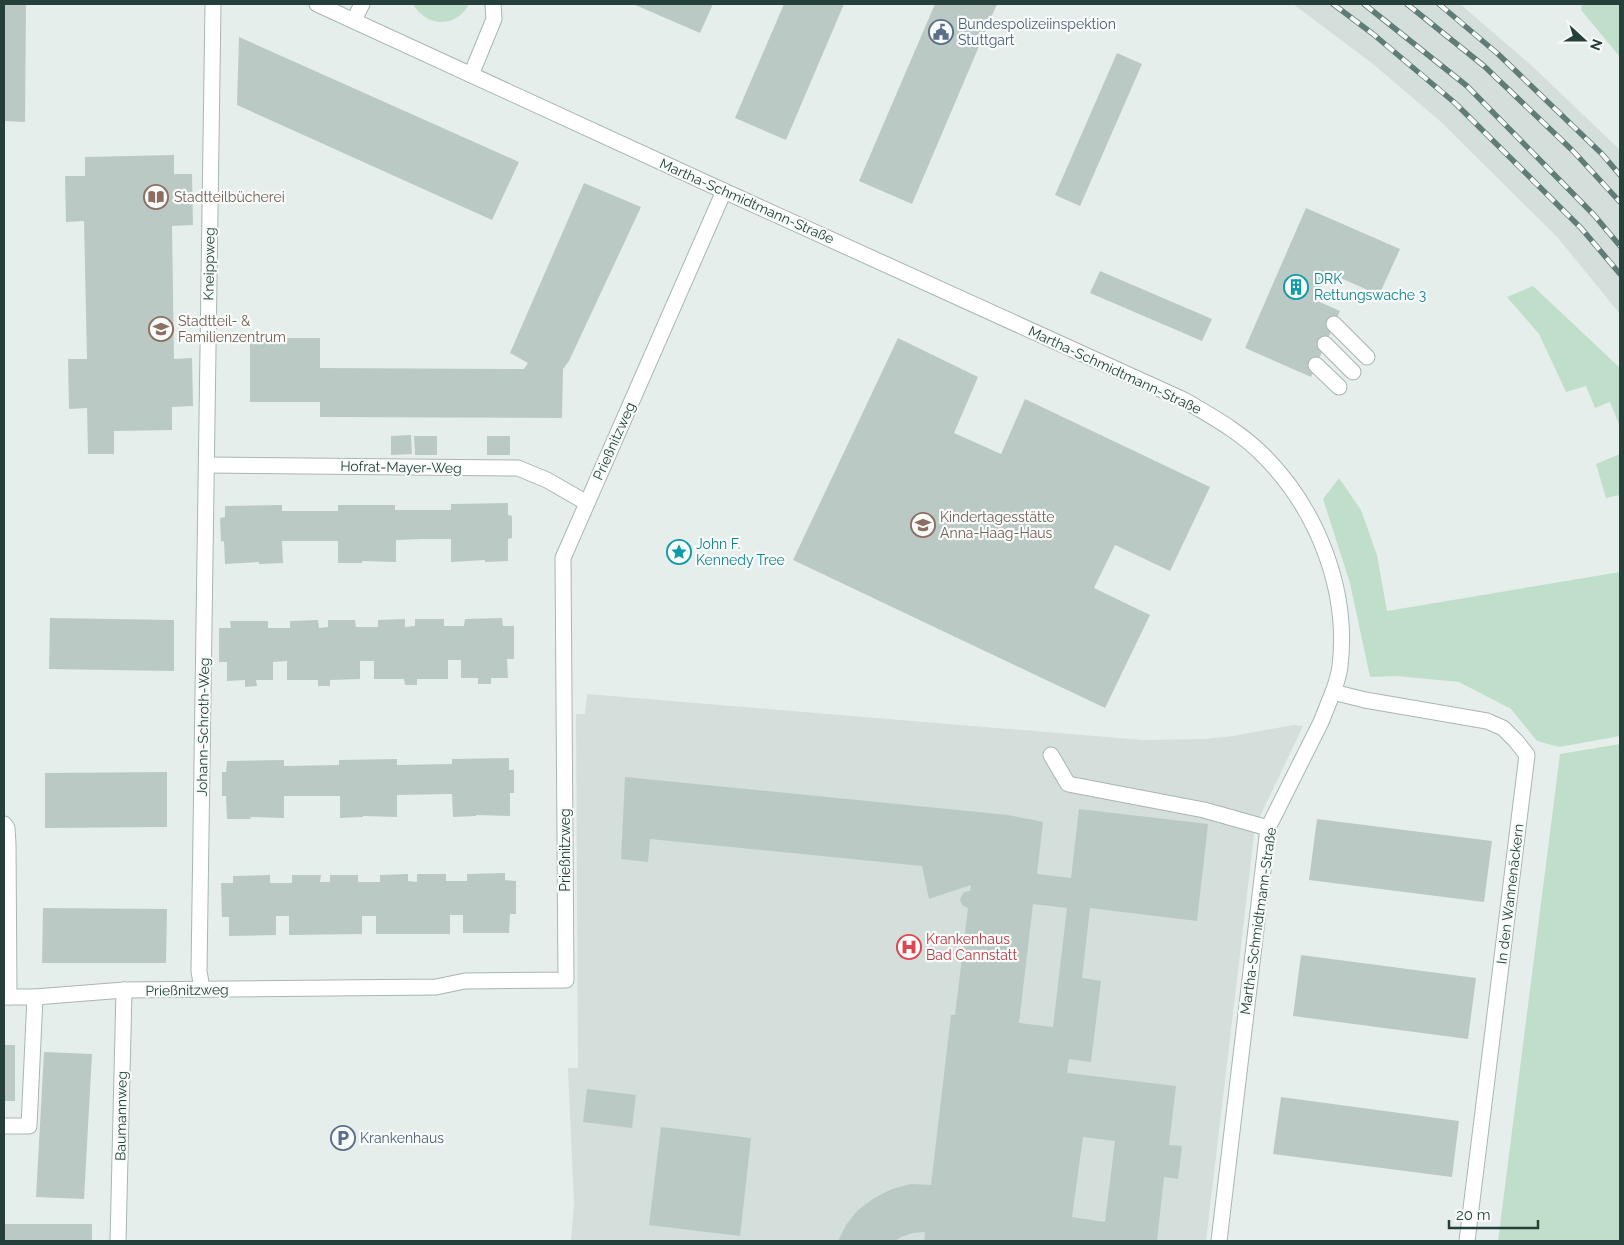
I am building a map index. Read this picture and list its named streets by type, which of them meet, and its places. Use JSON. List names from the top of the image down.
{
  "streets": {
    "street": [
      "Martha-Schmidtmann-Straße",
      "Kneippweg",
      "Prießnitzweg",
      "Hofrat-Mayer-Weg",
      "Johann-Schroth-Weg",
      "In den Wannenäckern",
      "Baumannweg"
    ]
  },
  "crossings": [
    ["Martha-Schmidtmann-Straße", "Prießnitzweg"],
    ["Martha-Schmidtmann-Straße", "In den Wannenäckern"],
    ["Kneippweg", "Hofrat-Mayer-Weg"],
    ["Kneippweg", "Johann-Schroth-Weg"],
    ["Prießnitzweg", "Hofrat-Mayer-Weg"],
    ["Prießnitzweg", "Johann-Schroth-Weg"],
    ["Prießnitzweg", "Baumannweg"],
    ["Hofrat-Mayer-Weg", "Johann-Schroth-Weg"]
  ],
  "places": {
    "public building": ["Bundespolizeiinspektion Stuttgart"],
    "library": ["Stadtteilbücherei"],
    "building": ["DRK Rettungswache 3"],
    "school or university": ["Stadtteil- & Familienzentrum", "Kindertagesstätte Anna-Haag-Haus"],
    "place": ["John F. Kennedy Tree"],
    "hospital": ["Krankenhaus Bad Cannstatt"],
    "parking": ["Krankenhaus"]
  },
  "scale_bar": "20 m",
  "north": "right"
}
